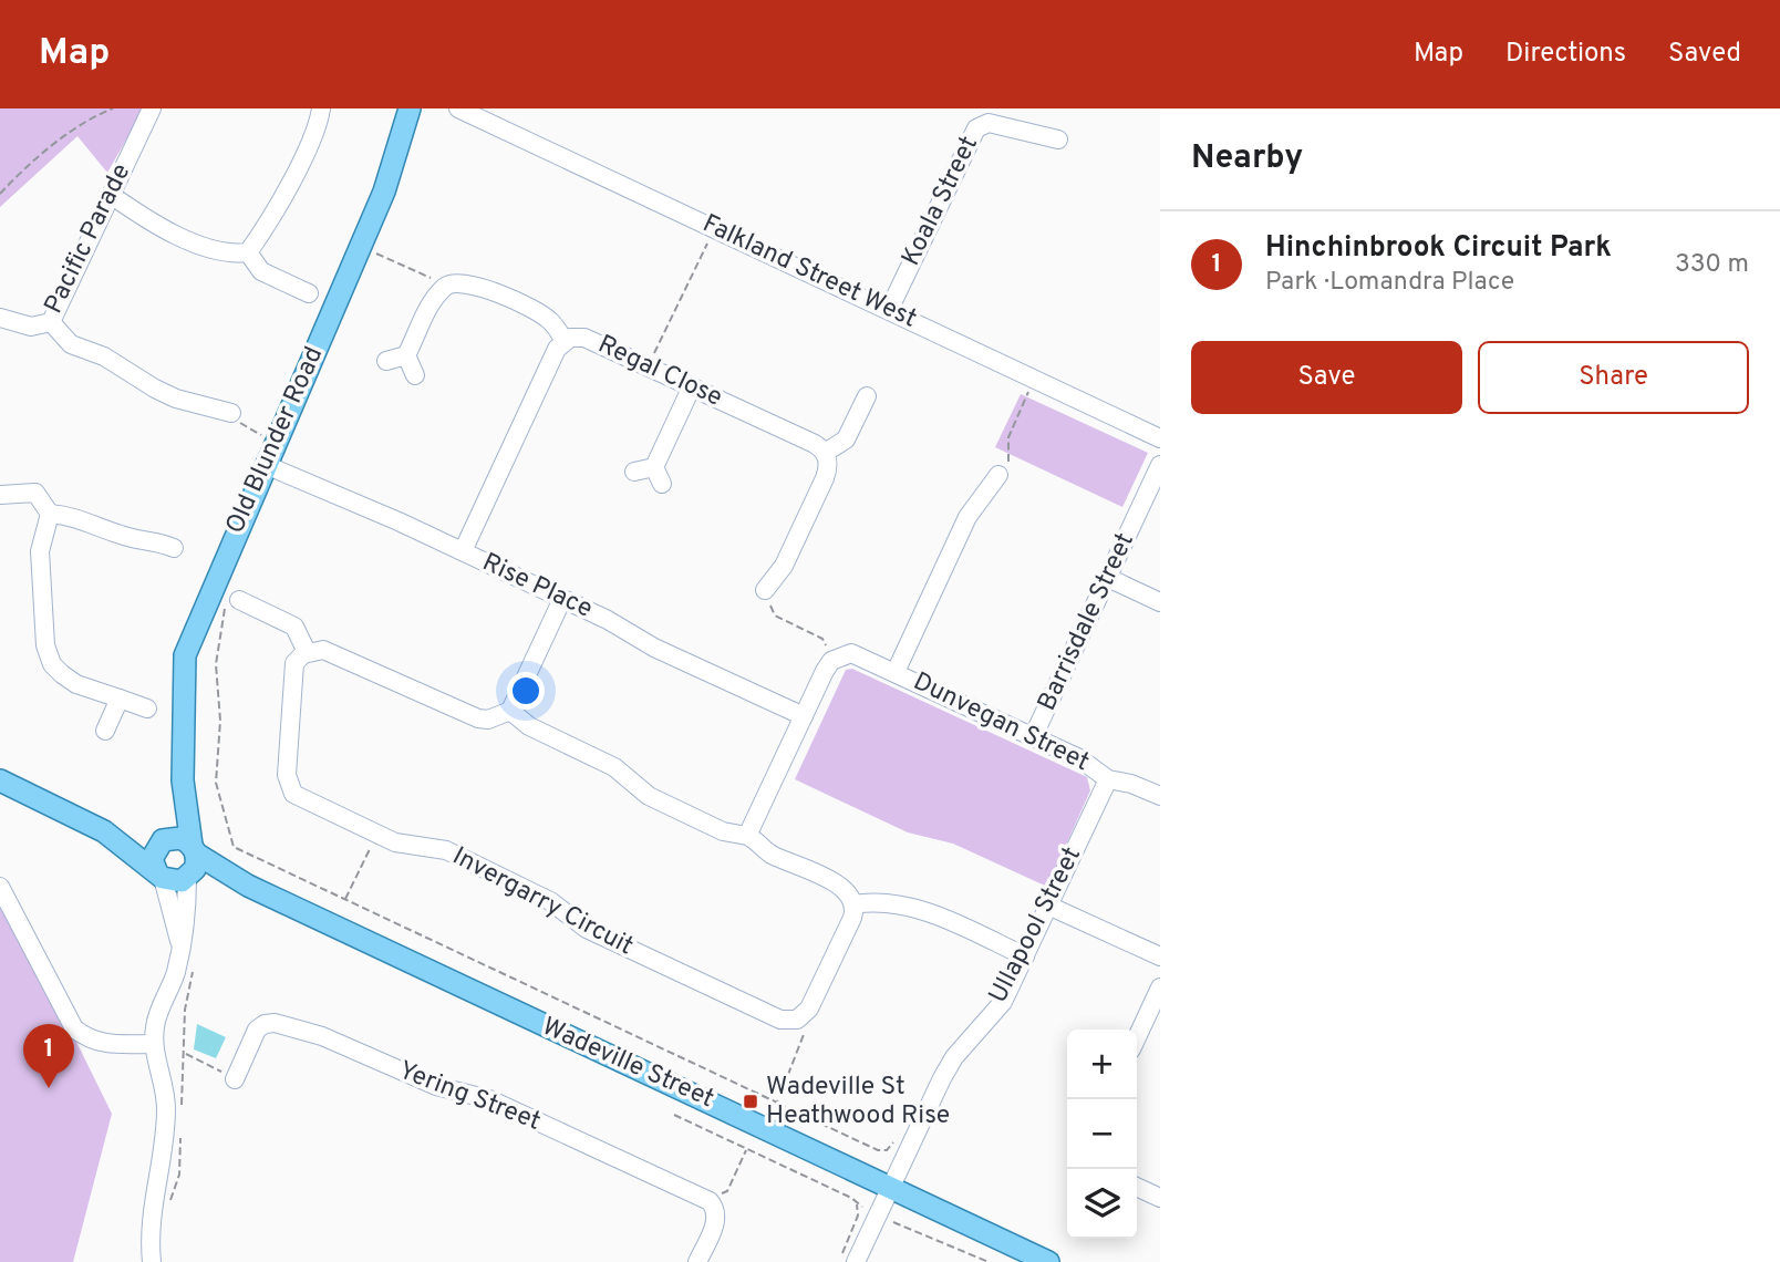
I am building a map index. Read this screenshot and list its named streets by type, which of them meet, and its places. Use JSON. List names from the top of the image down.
{
  "streets": {
    "main road": ["Old Blunder Road", "Wadeville Street"],
    "street": [
      "Koala Street",
      "Pacific Parade",
      "Falkland Street West",
      "Regal Close",
      "Rise Place",
      "Barrisdale Street",
      "Dunvegan Street",
      "Invergarry Circuit",
      "Ullapool Street",
      "Yering Street"
    ]
  },
  "crossings": [
    ["Koala Street", "Falkland Street West"],
    ["Regal Close", "Rise Place"],
    ["Old Blunder Road", "Rise Place"],
    ["Old Blunder Road", "Wadeville Street"],
    ["Barrisdale Street", "Dunvegan Street"],
    ["Dunvegan Street", "Ullapool Street"],
    ["Ullapool Street", "Wadeville Street"]
  ],
  "places": {
    "transit": ["Wadeville St Heathwood Rise"]
  },
  "page": {
    "header": "Map",
    "nav": ["Map", "Directions", "Saved"],
    "heading": "Nearby",
    "list": [
      {
        "mark": "1",
        "name": "Hinchinbrook Circuit Park",
        "note": "Park · Lomandra Place",
        "value": "330 m"
      }
    ],
    "buttons": ["Save", "Share"],
    "pins": "1",
    "map_buttons": ["+", "−"]
  }
}
